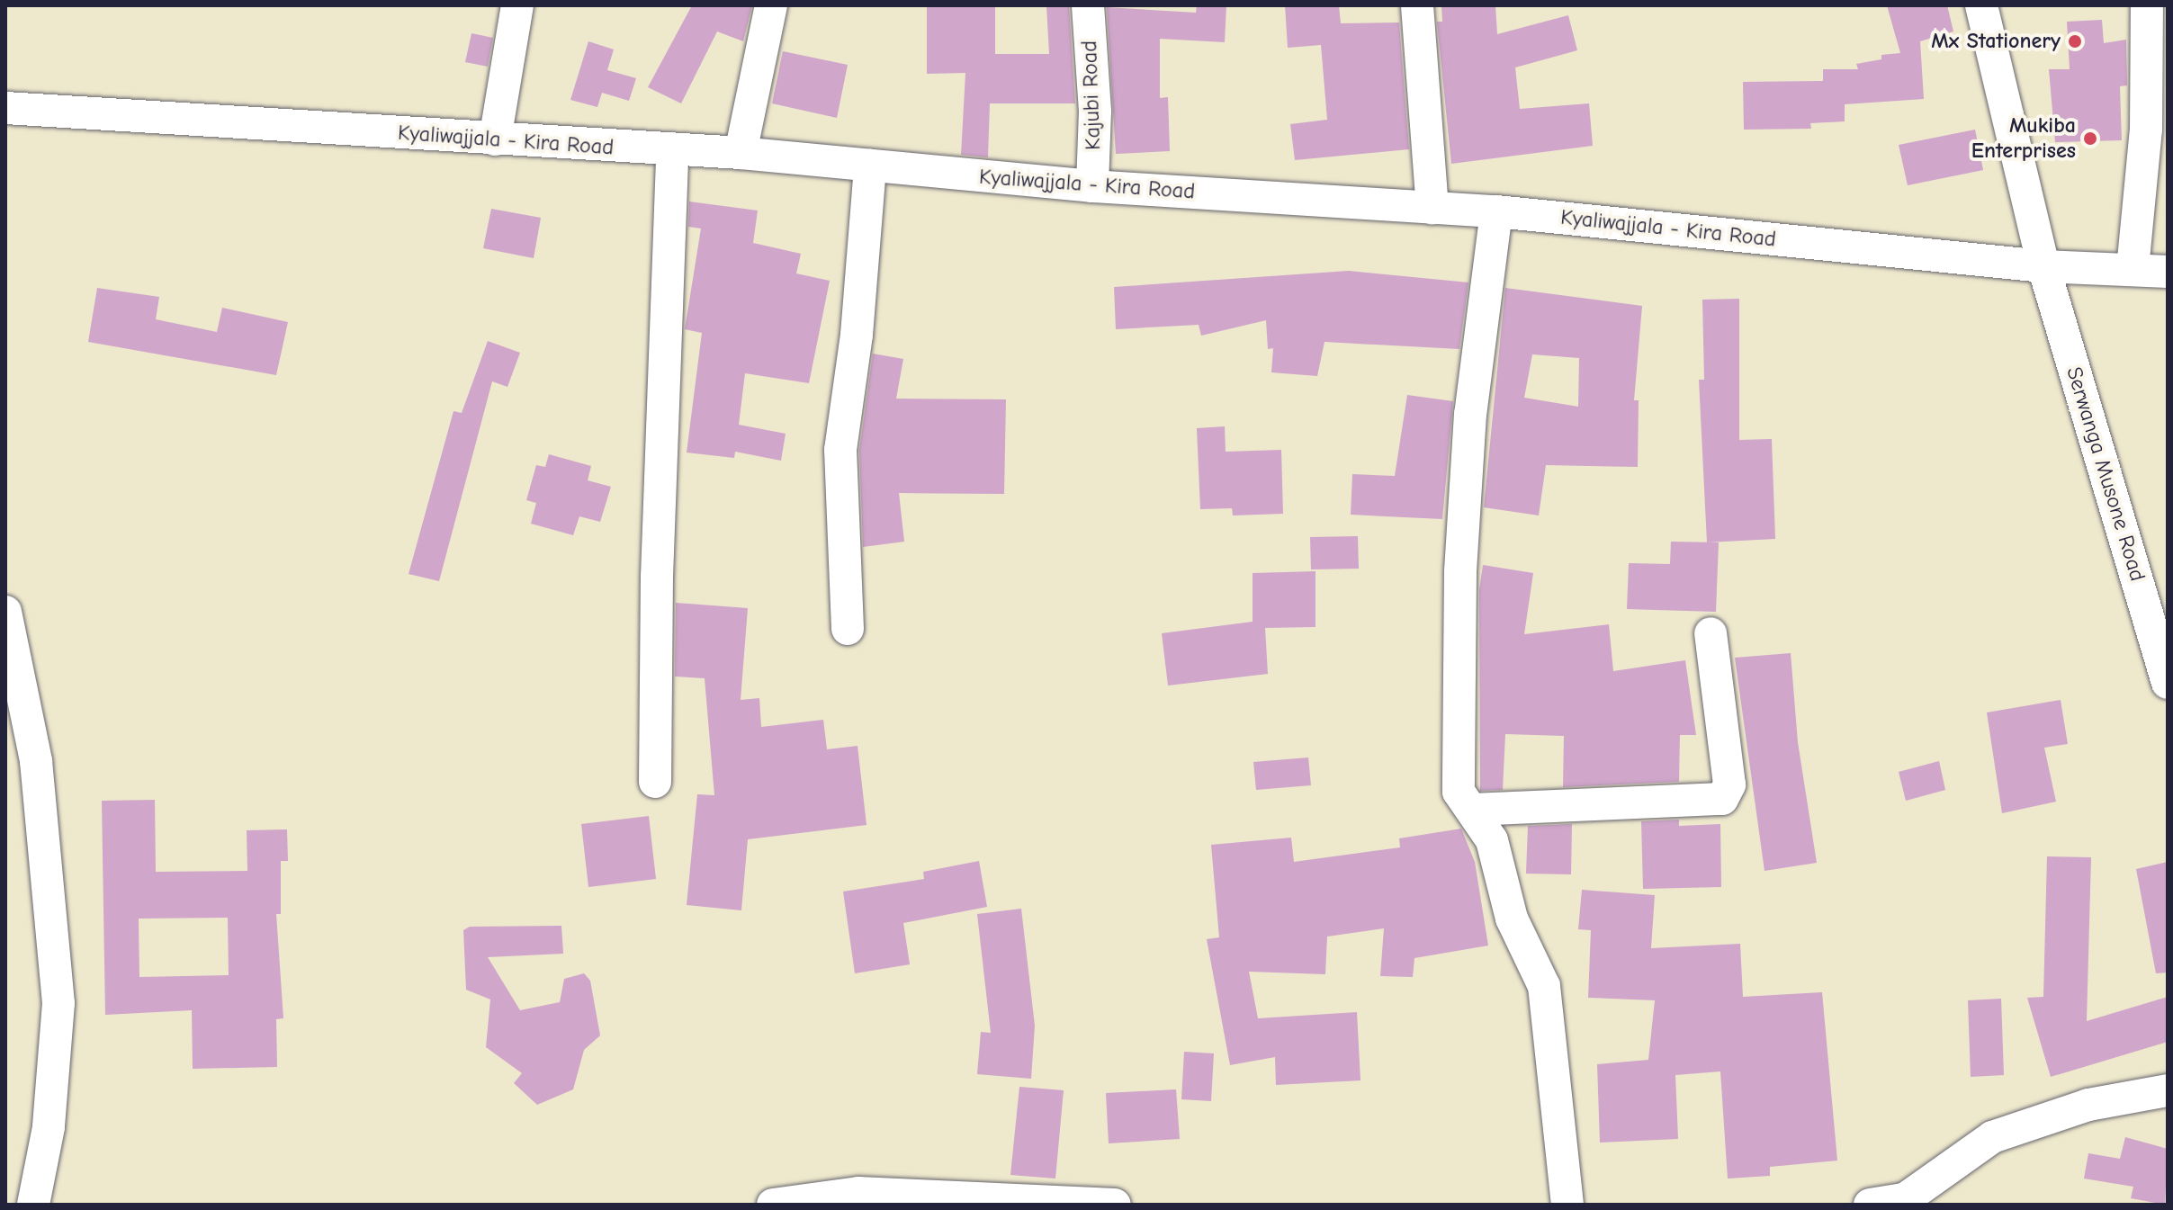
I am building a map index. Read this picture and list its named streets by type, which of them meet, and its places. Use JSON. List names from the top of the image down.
{
  "streets": {
    "street": ["Kajubi Road", "Kyaliwajjala - Kira Road", "Serwanga Musone Road"]
  },
  "crossings": [
    ["Kajubi Road", "Kyaliwajjala - Kira Road"],
    ["Kyaliwajjala - Kira Road", "Serwanga Musone Road"]
  ],
  "places": ["Mx Stationery", "Mukiba Enterprises"]
}
